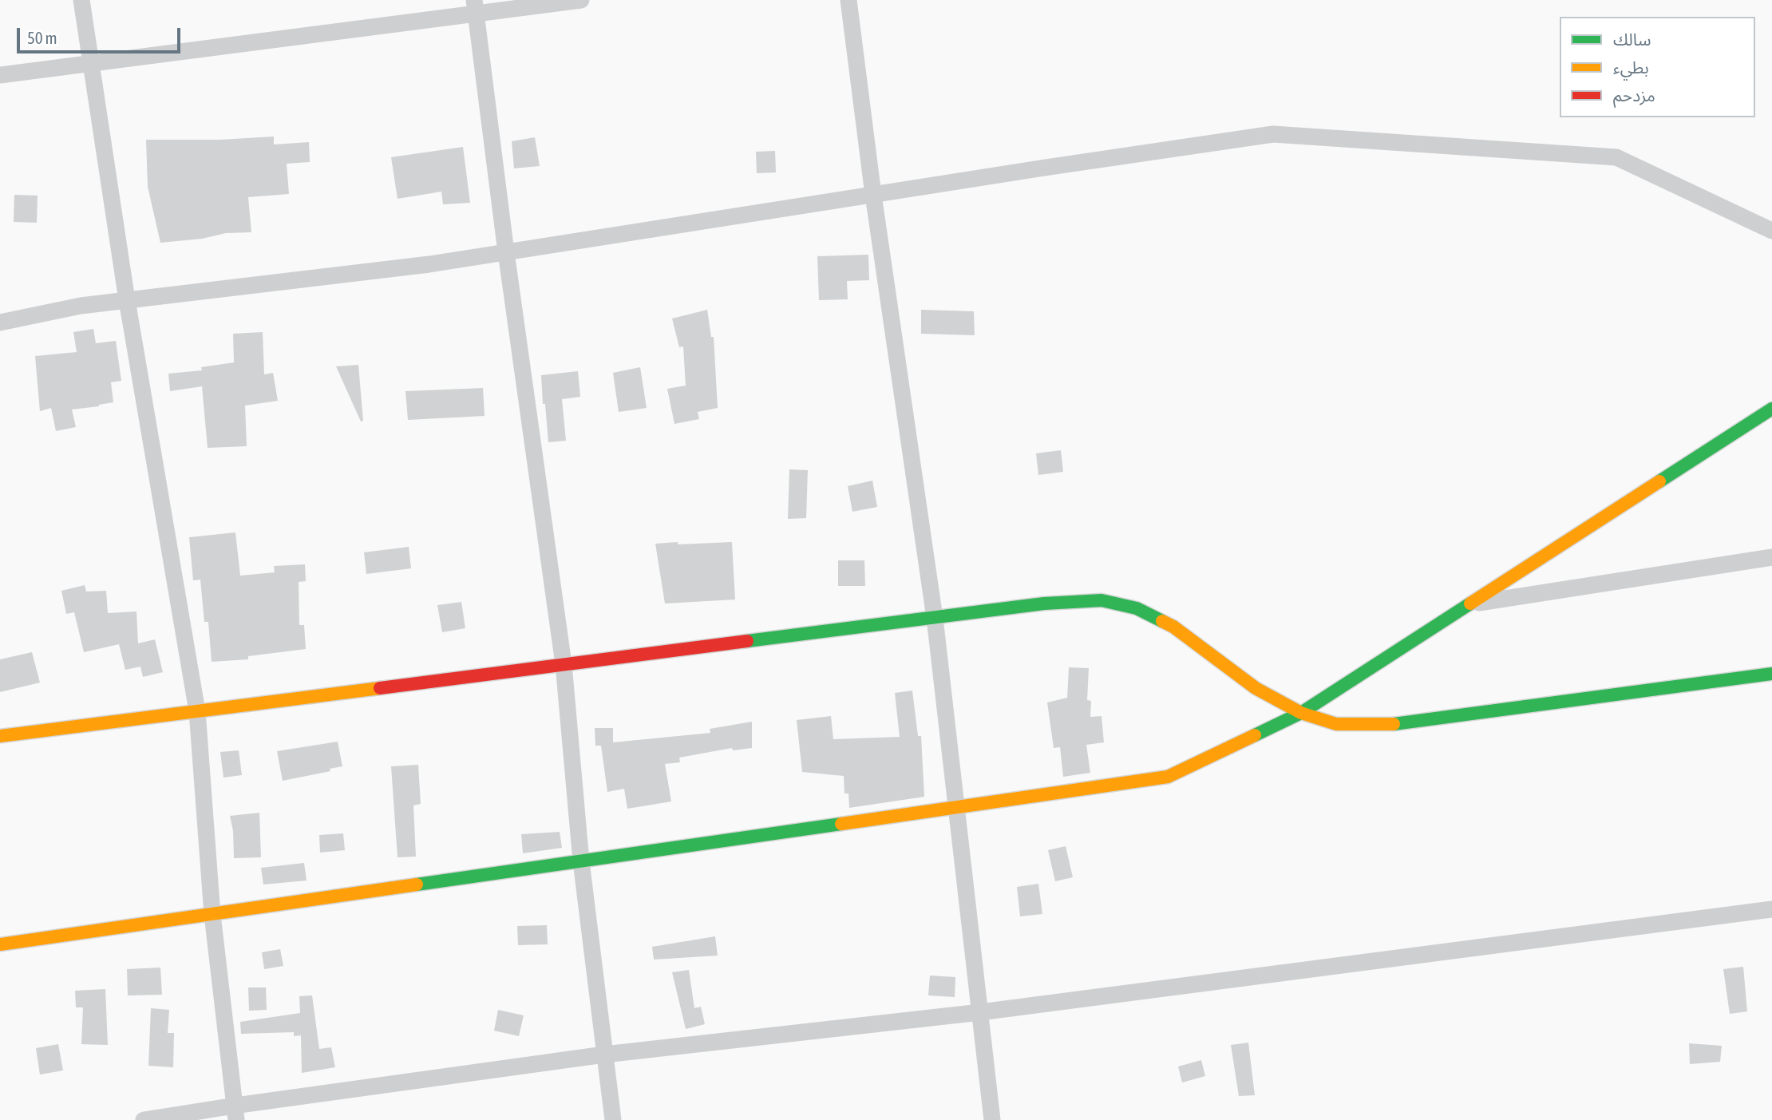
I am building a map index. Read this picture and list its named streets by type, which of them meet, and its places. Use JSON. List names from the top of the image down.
{
  "legend": ["سالك", "بطيء", "مزدحم"],
  "scale_bar": "50 m"
}
